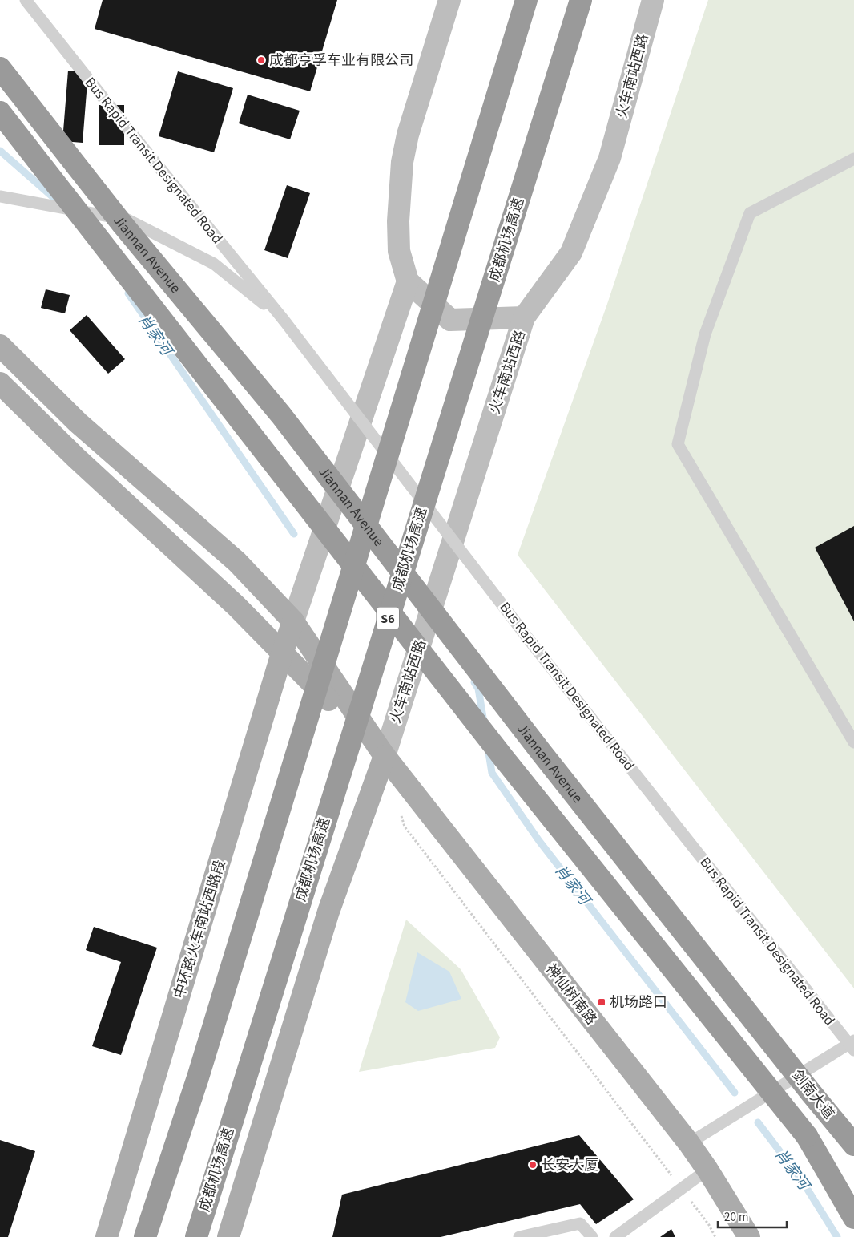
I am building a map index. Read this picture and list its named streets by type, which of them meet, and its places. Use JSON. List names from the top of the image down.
{
  "streets": {
    "highway": [
      "成都机场高速",
      "Jiannan Avenue",
      "S6",
      "剑南大道"
    ],
    "main road": ["火车南站西路", "中环路火车南站西路段", "神仙树南路"],
    "lane": ["Bus Rapid Transit Designated Road"]
  },
  "crossings": [
    ["火车南站西路", "神仙树南路"]
  ],
  "water": ["肖家河"],
  "places": {
    "other": ["成都亨孚车业有限公司", "长安大厦"],
    "transit": ["机场路口"]
  },
  "scale_bar": "20 m"
}
